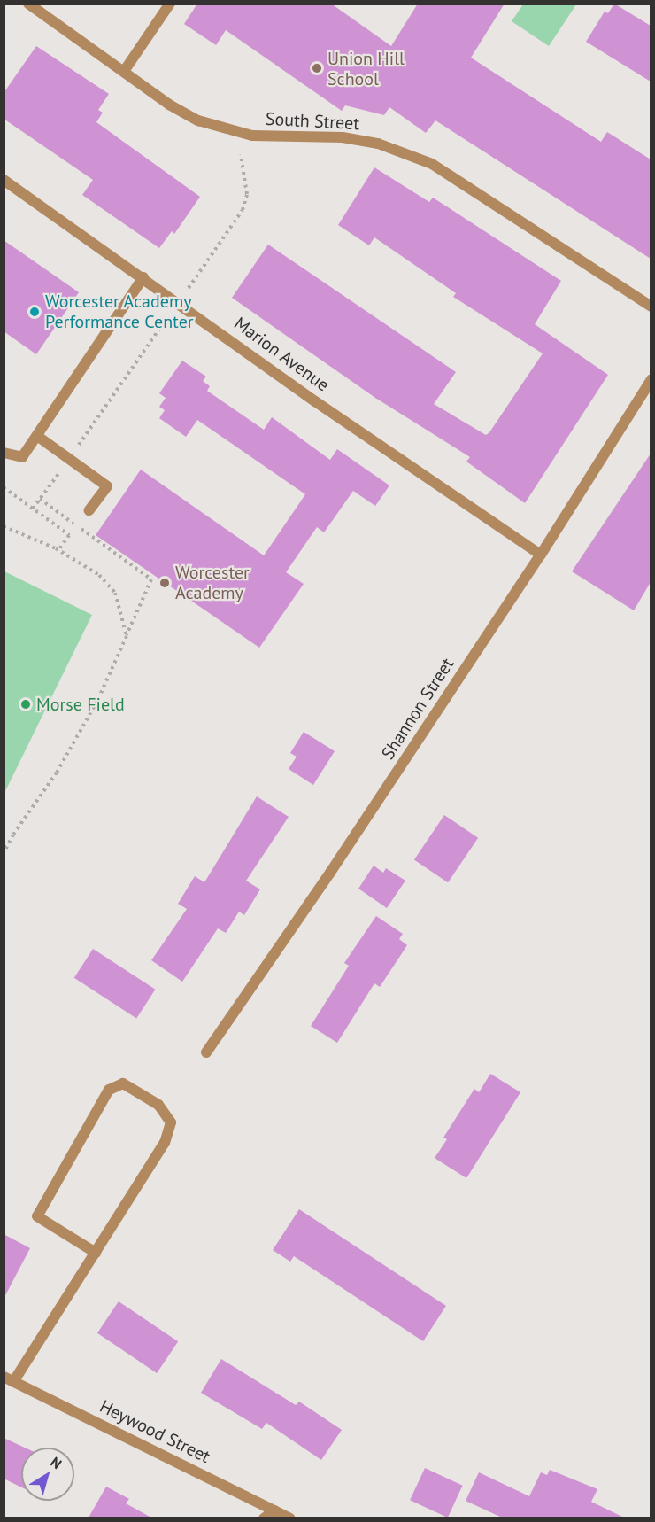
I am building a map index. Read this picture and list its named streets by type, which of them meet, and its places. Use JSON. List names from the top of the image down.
{
  "streets": {
    "street": [
      "South Street",
      "Marion Avenue",
      "Shannon Street",
      "Heywood Street"
    ]
  },
  "crossings": [
    ["Marion Avenue", "Shannon Street"]
  ],
  "places": [
    "Union Hill School",
    "Worcester Academy Performance Center",
    "Worcester Academy",
    "Morse Field"
  ],
  "north": "top right"
}
